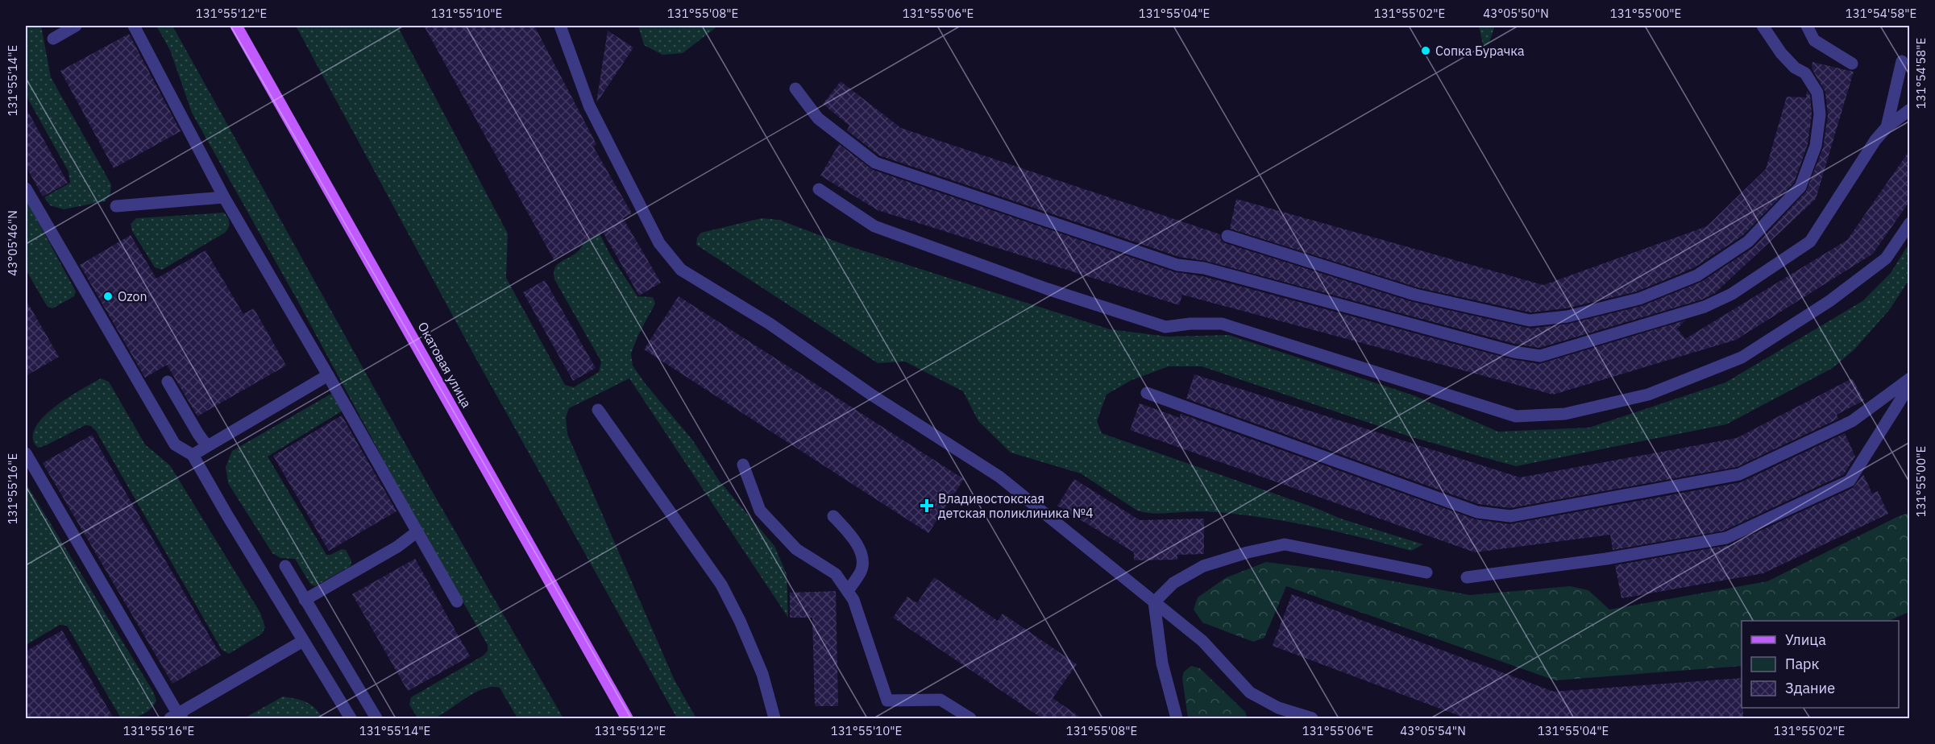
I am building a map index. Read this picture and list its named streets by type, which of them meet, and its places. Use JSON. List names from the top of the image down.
{
  "streets": {
    "main road": ["Окатовая улица"]
  },
  "places": {
    "other": ["Сопка Бурачка", "Ozon"],
    "health": ["Владивостокская детская поликлиника №4"]
  },
  "legend": ["Улица", "Парк", "Здание"],
  "coordinates": [
    "131°55'12\"E",
    "131°55'10\"E",
    "131°55'08\"E",
    "131°55'06\"E",
    "131°55'04\"E",
    "131°55'02\"E",
    "43°05'50\"N",
    "131°55'00\"E",
    "131°54'58\"E",
    "131°55'14\"E",
    "43°05'46\"N",
    "131°55'16\"E",
    "43°05'54\"N"
  ]
}
